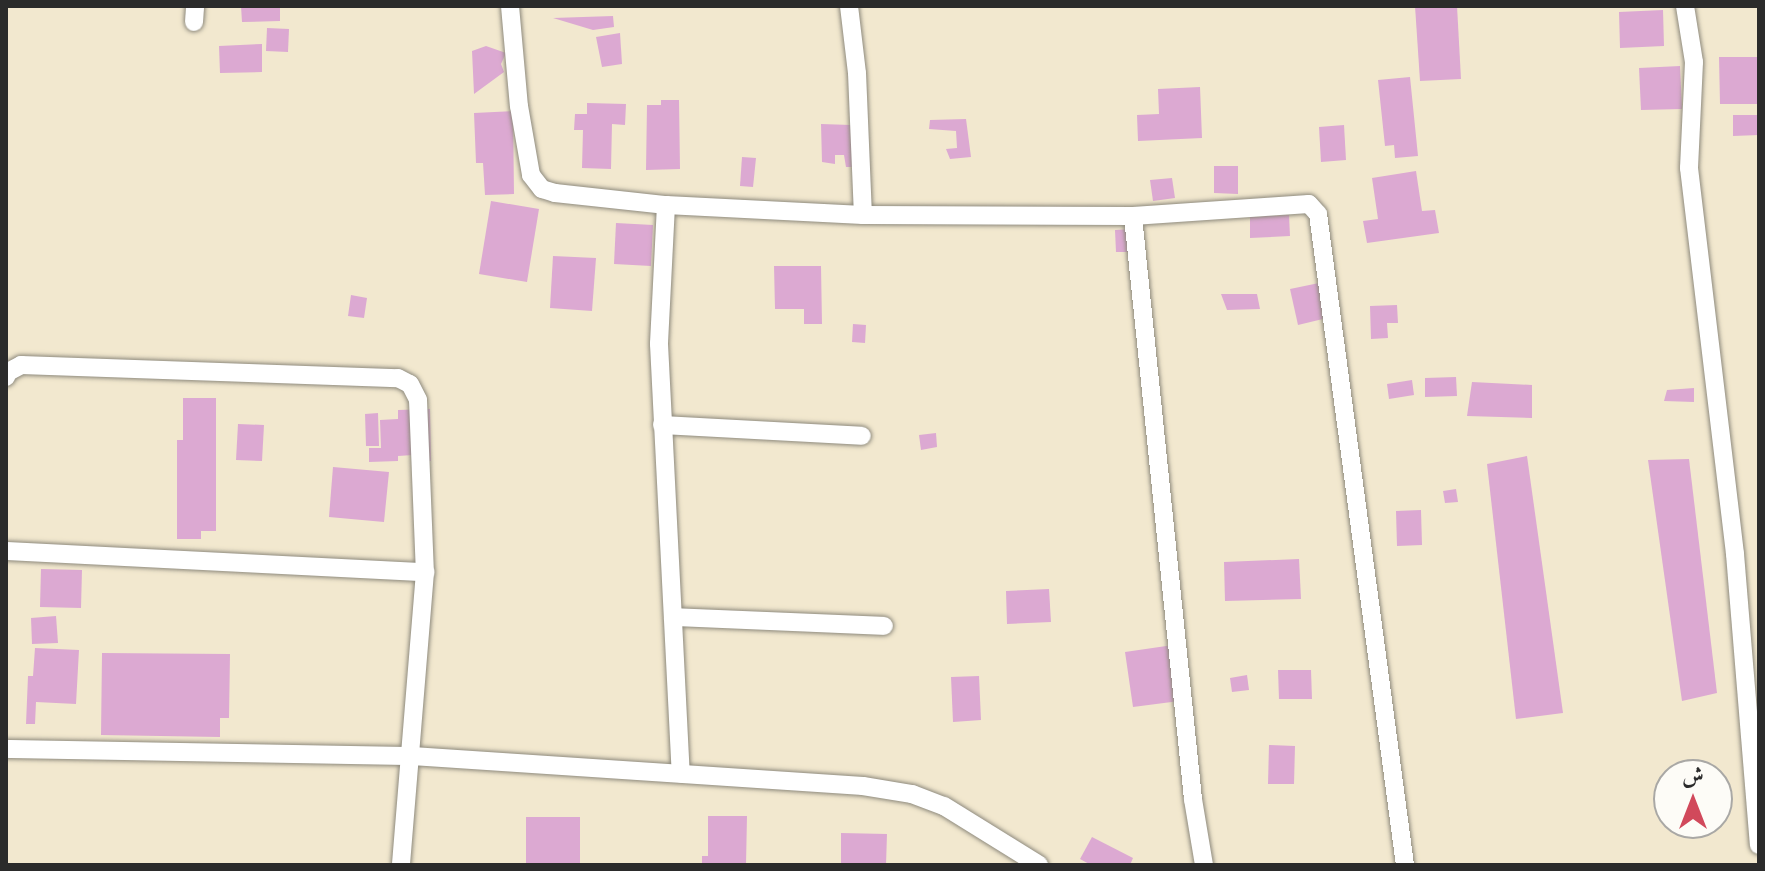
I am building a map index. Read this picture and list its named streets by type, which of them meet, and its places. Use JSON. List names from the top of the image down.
{
  "north": "top"
}
